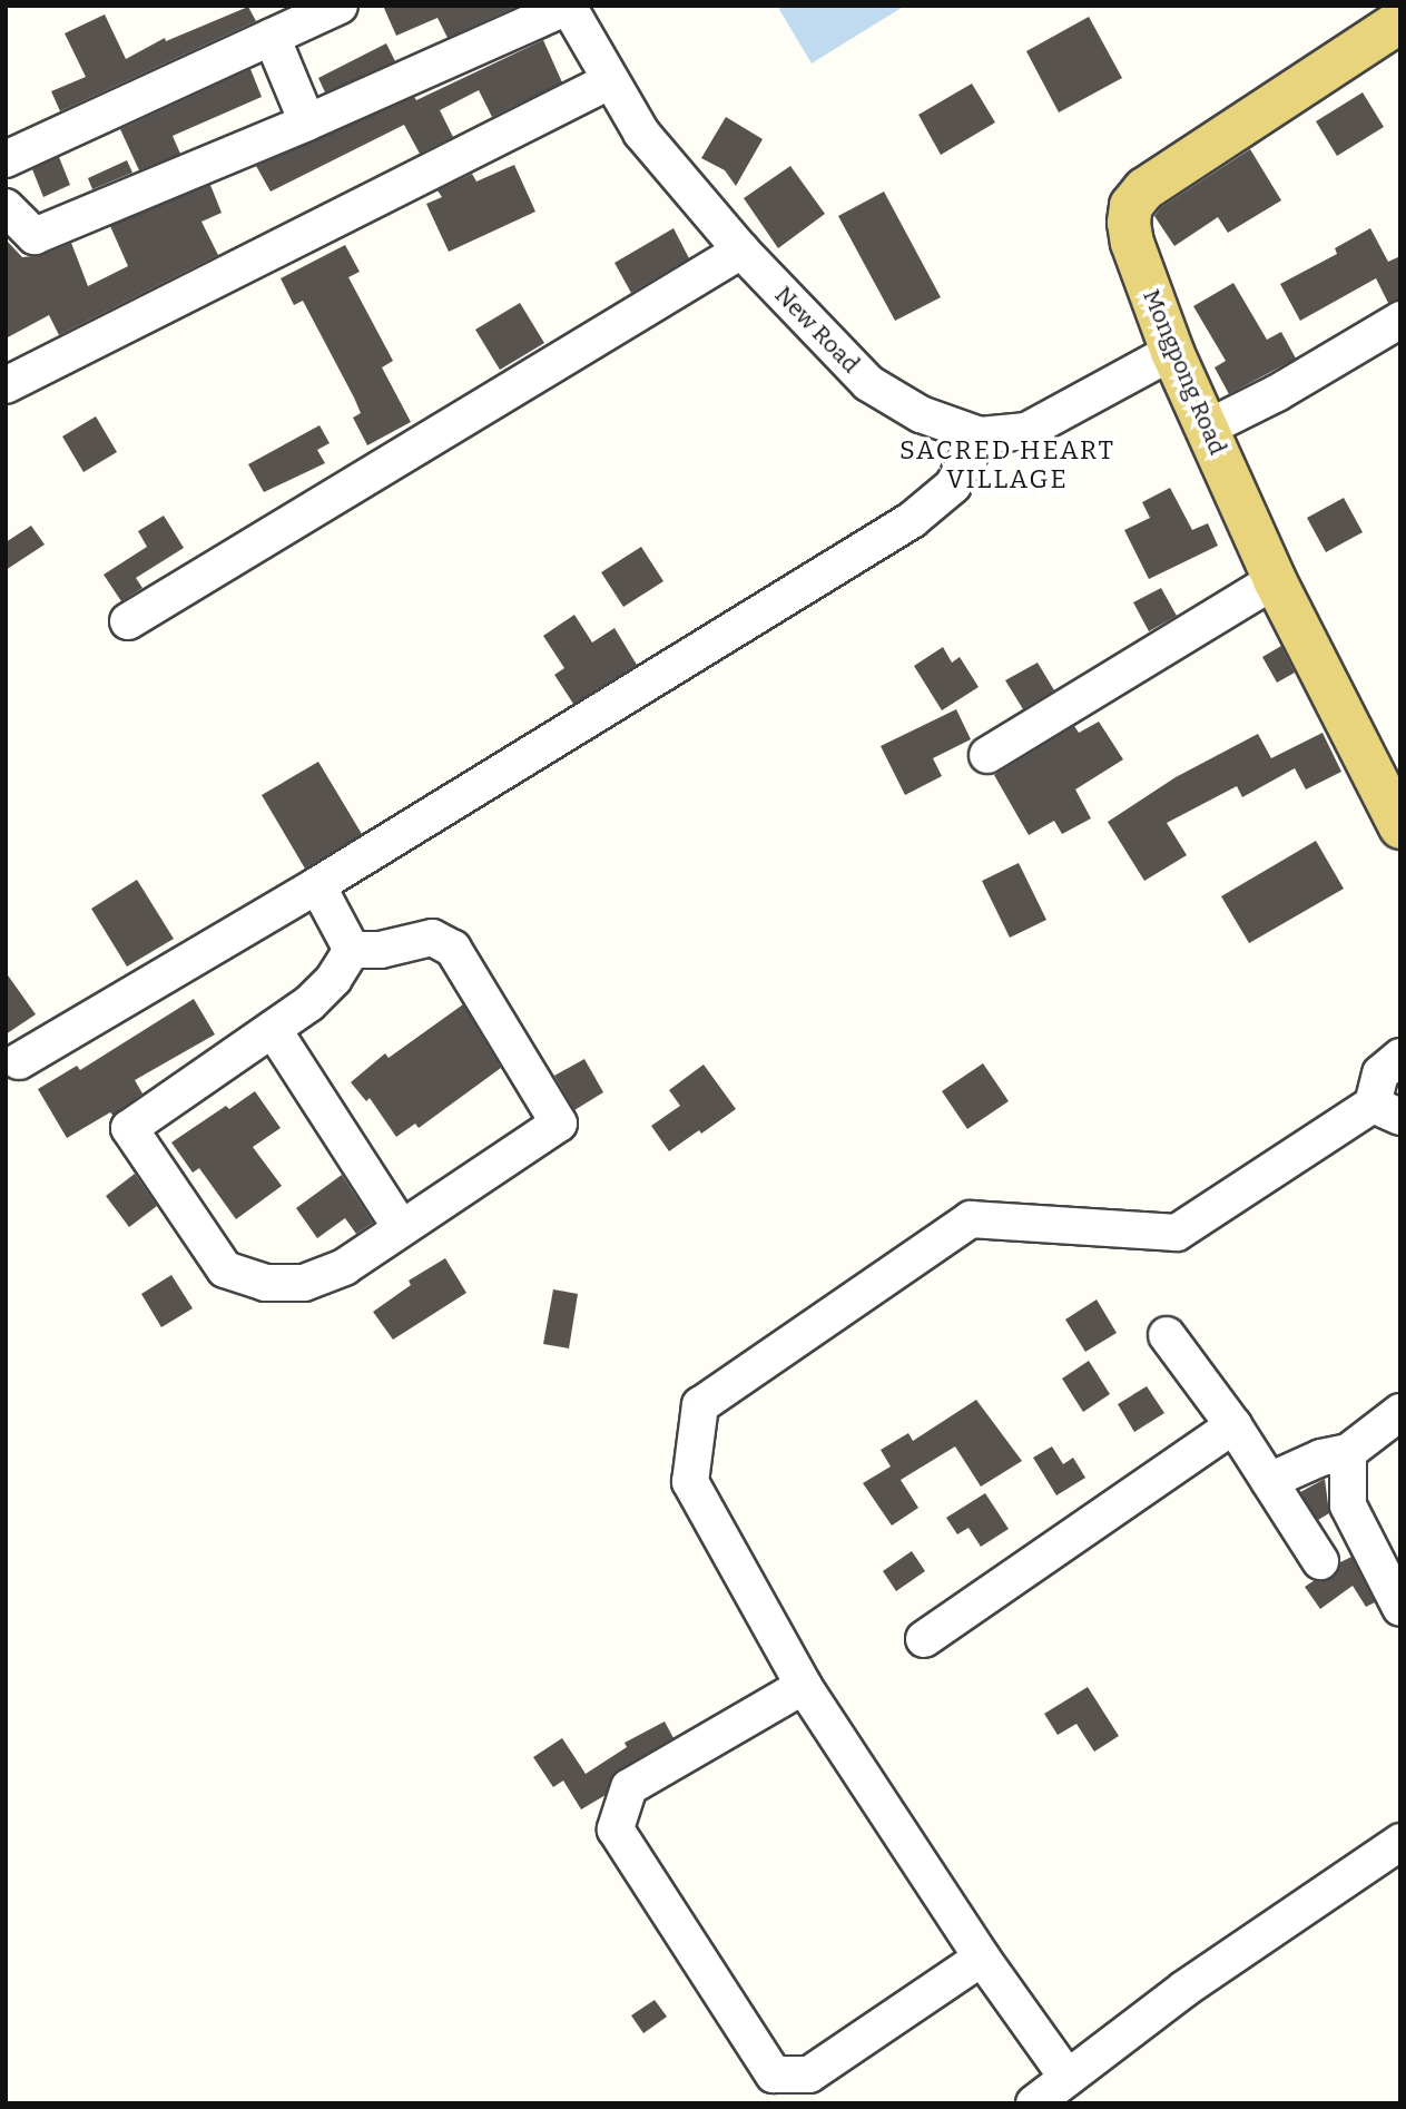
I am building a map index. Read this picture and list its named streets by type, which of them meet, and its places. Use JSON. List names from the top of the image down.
{
  "streets": {
    "main road": ["Mongpong Road"],
    "street": ["New Road"]
  },
  "crossings": [
    ["New Road", "Mongpong Road"]
  ],
  "districts": ["SACRED HEART VILLAGE"]
}
